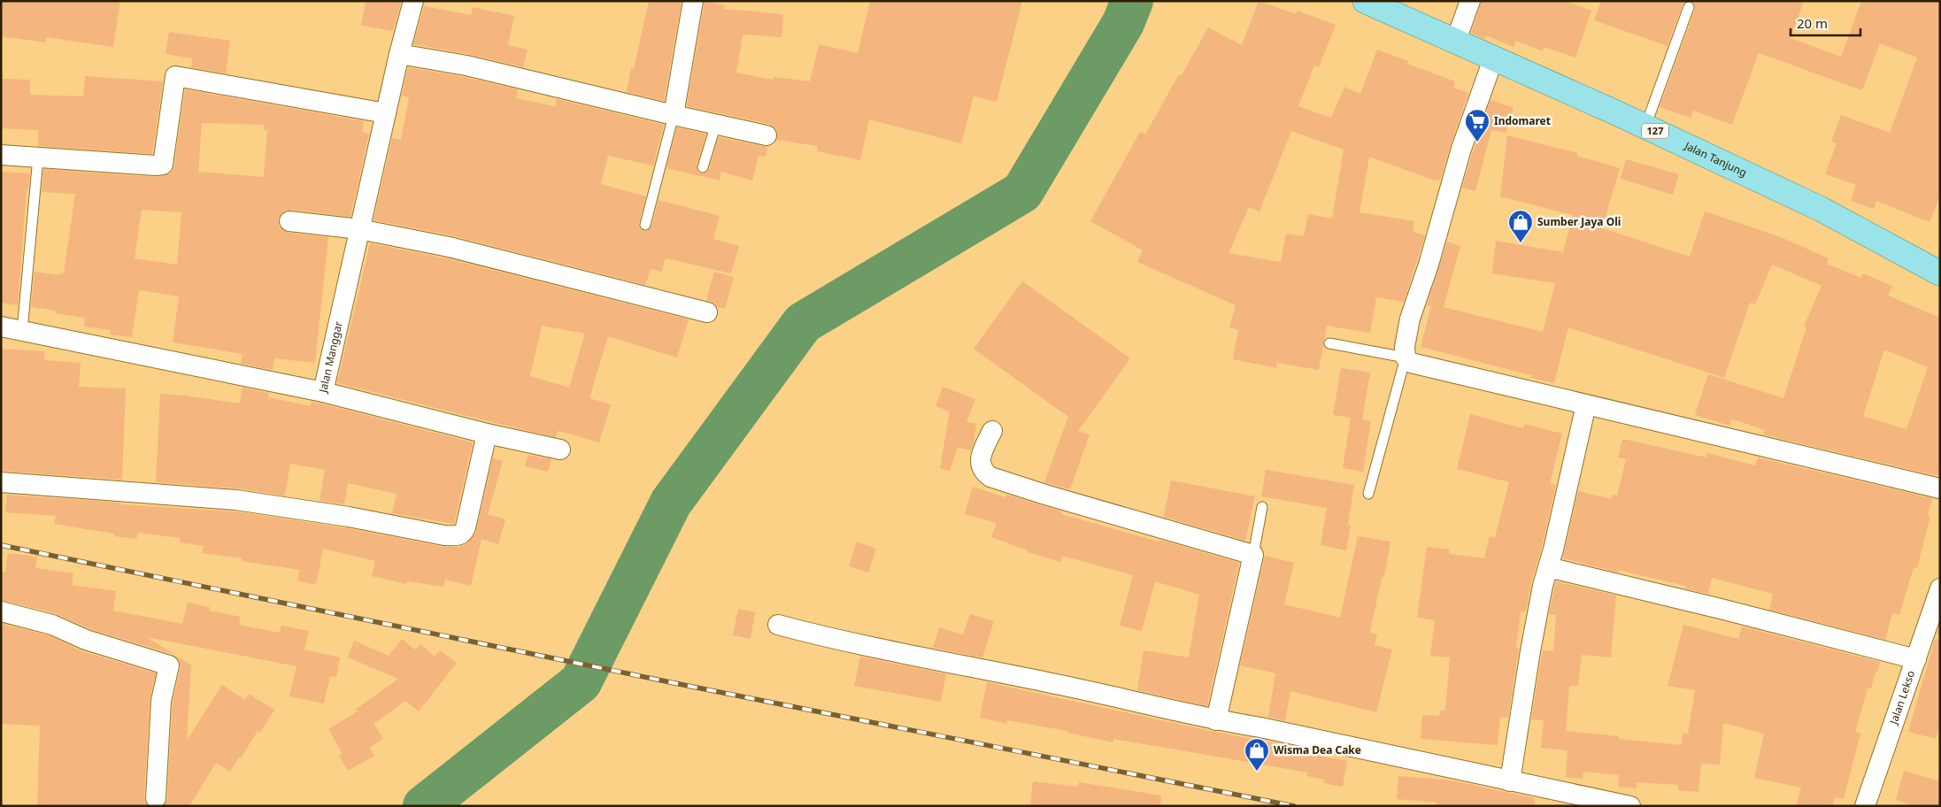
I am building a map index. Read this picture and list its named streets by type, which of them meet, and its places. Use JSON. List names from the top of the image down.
{
  "streets": {
    "main road": ["127", "Jalan Tanjung"],
    "street": ["Jalan Manggar", "Jalan Lekso"]
  },
  "places": {
    "supermarket": ["Indomaret"],
    "shop": ["Sumber Jaya Oli", "Wisma Dea Cake"]
  },
  "scale_bar": "20 m"
}
